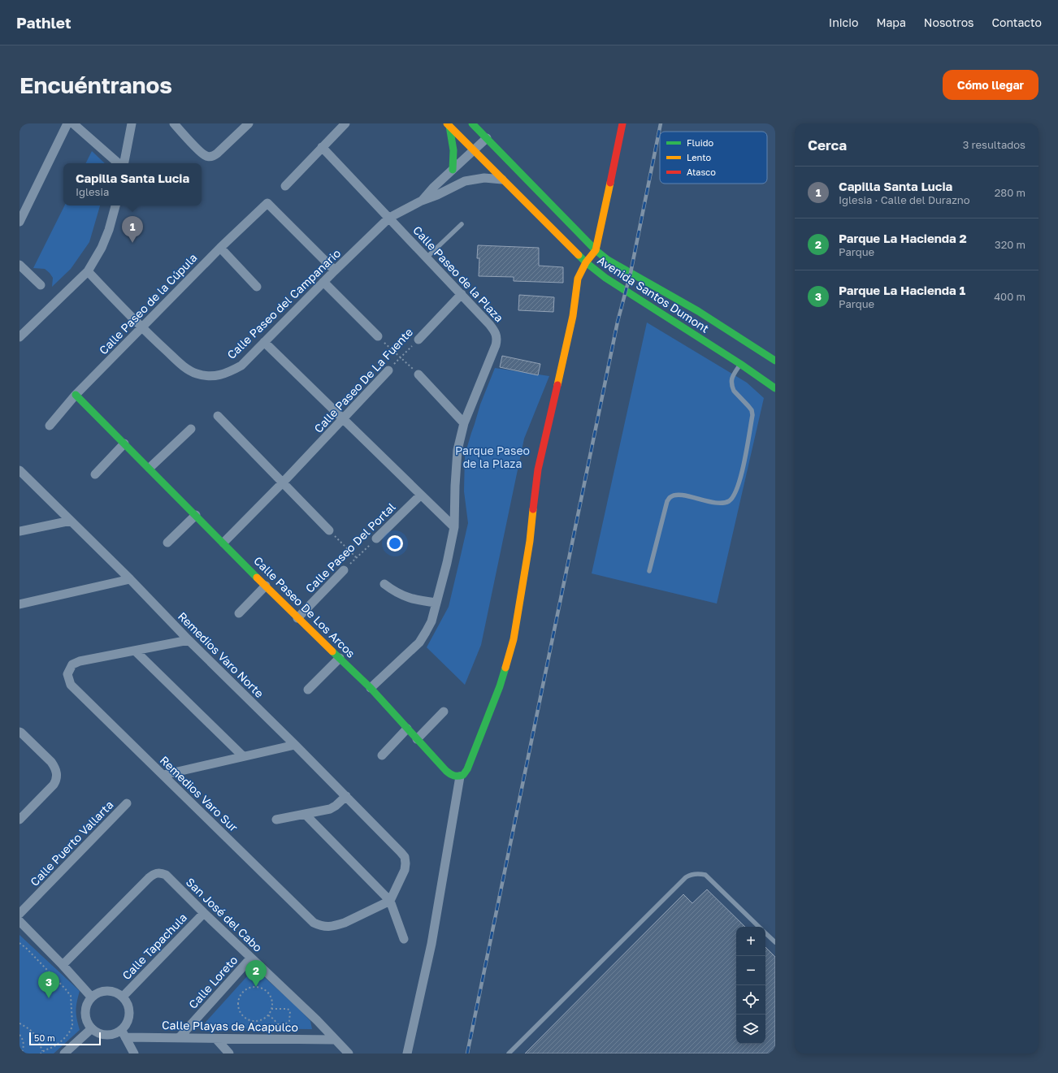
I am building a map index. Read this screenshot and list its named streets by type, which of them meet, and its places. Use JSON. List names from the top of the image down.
{
  "streets": {
    "street": [
      "Calle Paseo de la Plaza",
      "Avenida Santos Dumont",
      "Calle Paseo de la Cúpula",
      "Calle Paseo del Campanario",
      "Calle Paseo De La Fuente",
      "Calle Paseo Del Portal",
      "Calle Paseo De Los Arcos",
      "Remedios Varo Norte",
      "Remedios Varo Sur",
      "Calle Puerto Vallarta",
      "San José del Cabo",
      "Calle Tapachula",
      "Calle Loreto",
      "Calle Playas de Acapulco"
    ]
  },
  "crossings": [
    ["Calle Paseo de la Plaza", "Calle Paseo del Campanario"],
    ["Calle Paseo de la Plaza", "Calle Paseo De La Fuente"],
    ["Calle Paseo de la Plaza", "Calle Paseo De Los Arcos"],
    ["Calle Paseo de la Cúpula", "Calle Paseo del Campanario"],
    ["Calle Paseo de la Cúpula", "Calle Paseo De Los Arcos"],
    ["Calle Paseo De La Fuente", "Calle Paseo De Los Arcos"],
    ["Calle Paseo Del Portal", "Calle Paseo De Los Arcos"],
    ["Remedios Varo Norte", "Remedios Varo Sur"],
    ["San José del Cabo", "Calle Tapachula"],
    ["San José del Cabo", "Calle Loreto"],
    ["San José del Cabo", "Calle Playas de Acapulco"],
    ["Calle Tapachula", "Calle Playas de Acapulco"],
    ["Calle Loreto", "Calle Playas de Acapulco"]
  ],
  "parks": ["Parque Paseo de la Plaza"],
  "legend": ["Fluido", "Lento", "Atasco"],
  "scale_bar": "50 m",
  "page": {
    "header": "Pathlet",
    "nav": [
      "Inicio",
      "Mapa",
      "Nosotros",
      "Contacto"
    ],
    "buttons": "Cómo llegar",
    "title": "Encuéntranos",
    "heading": ["Cerca", "3 resultados"],
    "popup": ["Capilla Santa Lucia", "Iglesia"],
    "list": [
      {
        "mark": "1",
        "name": "Capilla Santa Lucia",
        "note": "Iglesia · Calle del Durazno",
        "value": "280 m"
      },
      {
        "mark": "2",
        "name": "Parque La Hacienda 2",
        "note": "Parque",
        "value": "320 m"
      },
      {
        "mark": "3",
        "name": "Parque La Hacienda 1",
        "note": "Parque",
        "value": "400 m"
      }
    ],
    "pins": ["1", "2", "3"],
    "map_buttons": ["+", "−"],
    "scale": "50 m"
  }
}
